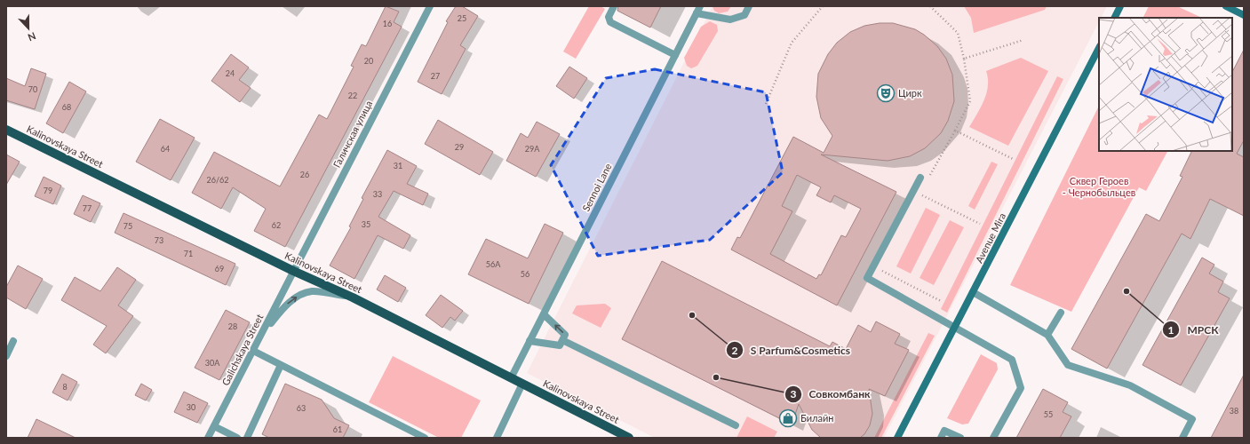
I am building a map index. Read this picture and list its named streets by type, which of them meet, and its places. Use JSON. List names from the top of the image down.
{
  "streets": {
    "main road": ["Kalinovskaya Street", "Avenue Mira"],
    "street": ["Галичская улица", "Sennoi Lane", "Galichskaya Street"]
  },
  "crossings": [
    ["Галичская улица", "Kalinovskaya Street"],
    ["Галичская улица", "Galichskaya Street"],
    ["Kalinovskaya Street", "Sennoi Lane"],
    ["Kalinovskaya Street", "Galichskaya Street"]
  ],
  "parks": ["Сквер Героев - Чернобыльцев"],
  "places": {
    "theatre": ["Цирк"],
    "other": ["МРСК", "S Parfum&Cosmetics", "Совкомбанк"],
    "shop": ["Билайн"]
  },
  "house_numbers": [
    "25",
    "16",
    "20",
    "24",
    "27",
    "70",
    "22",
    "68",
    "29",
    "64",
    "29А",
    "31",
    "26",
    "26/62",
    "79",
    "33",
    "77",
    "35",
    "62",
    "75",
    "73",
    "71",
    "56А",
    "69",
    "56",
    "28",
    "30А",
    "8",
    "30",
    "63",
    "38",
    "55",
    "61"
  ],
  "north": "bottom"
}
